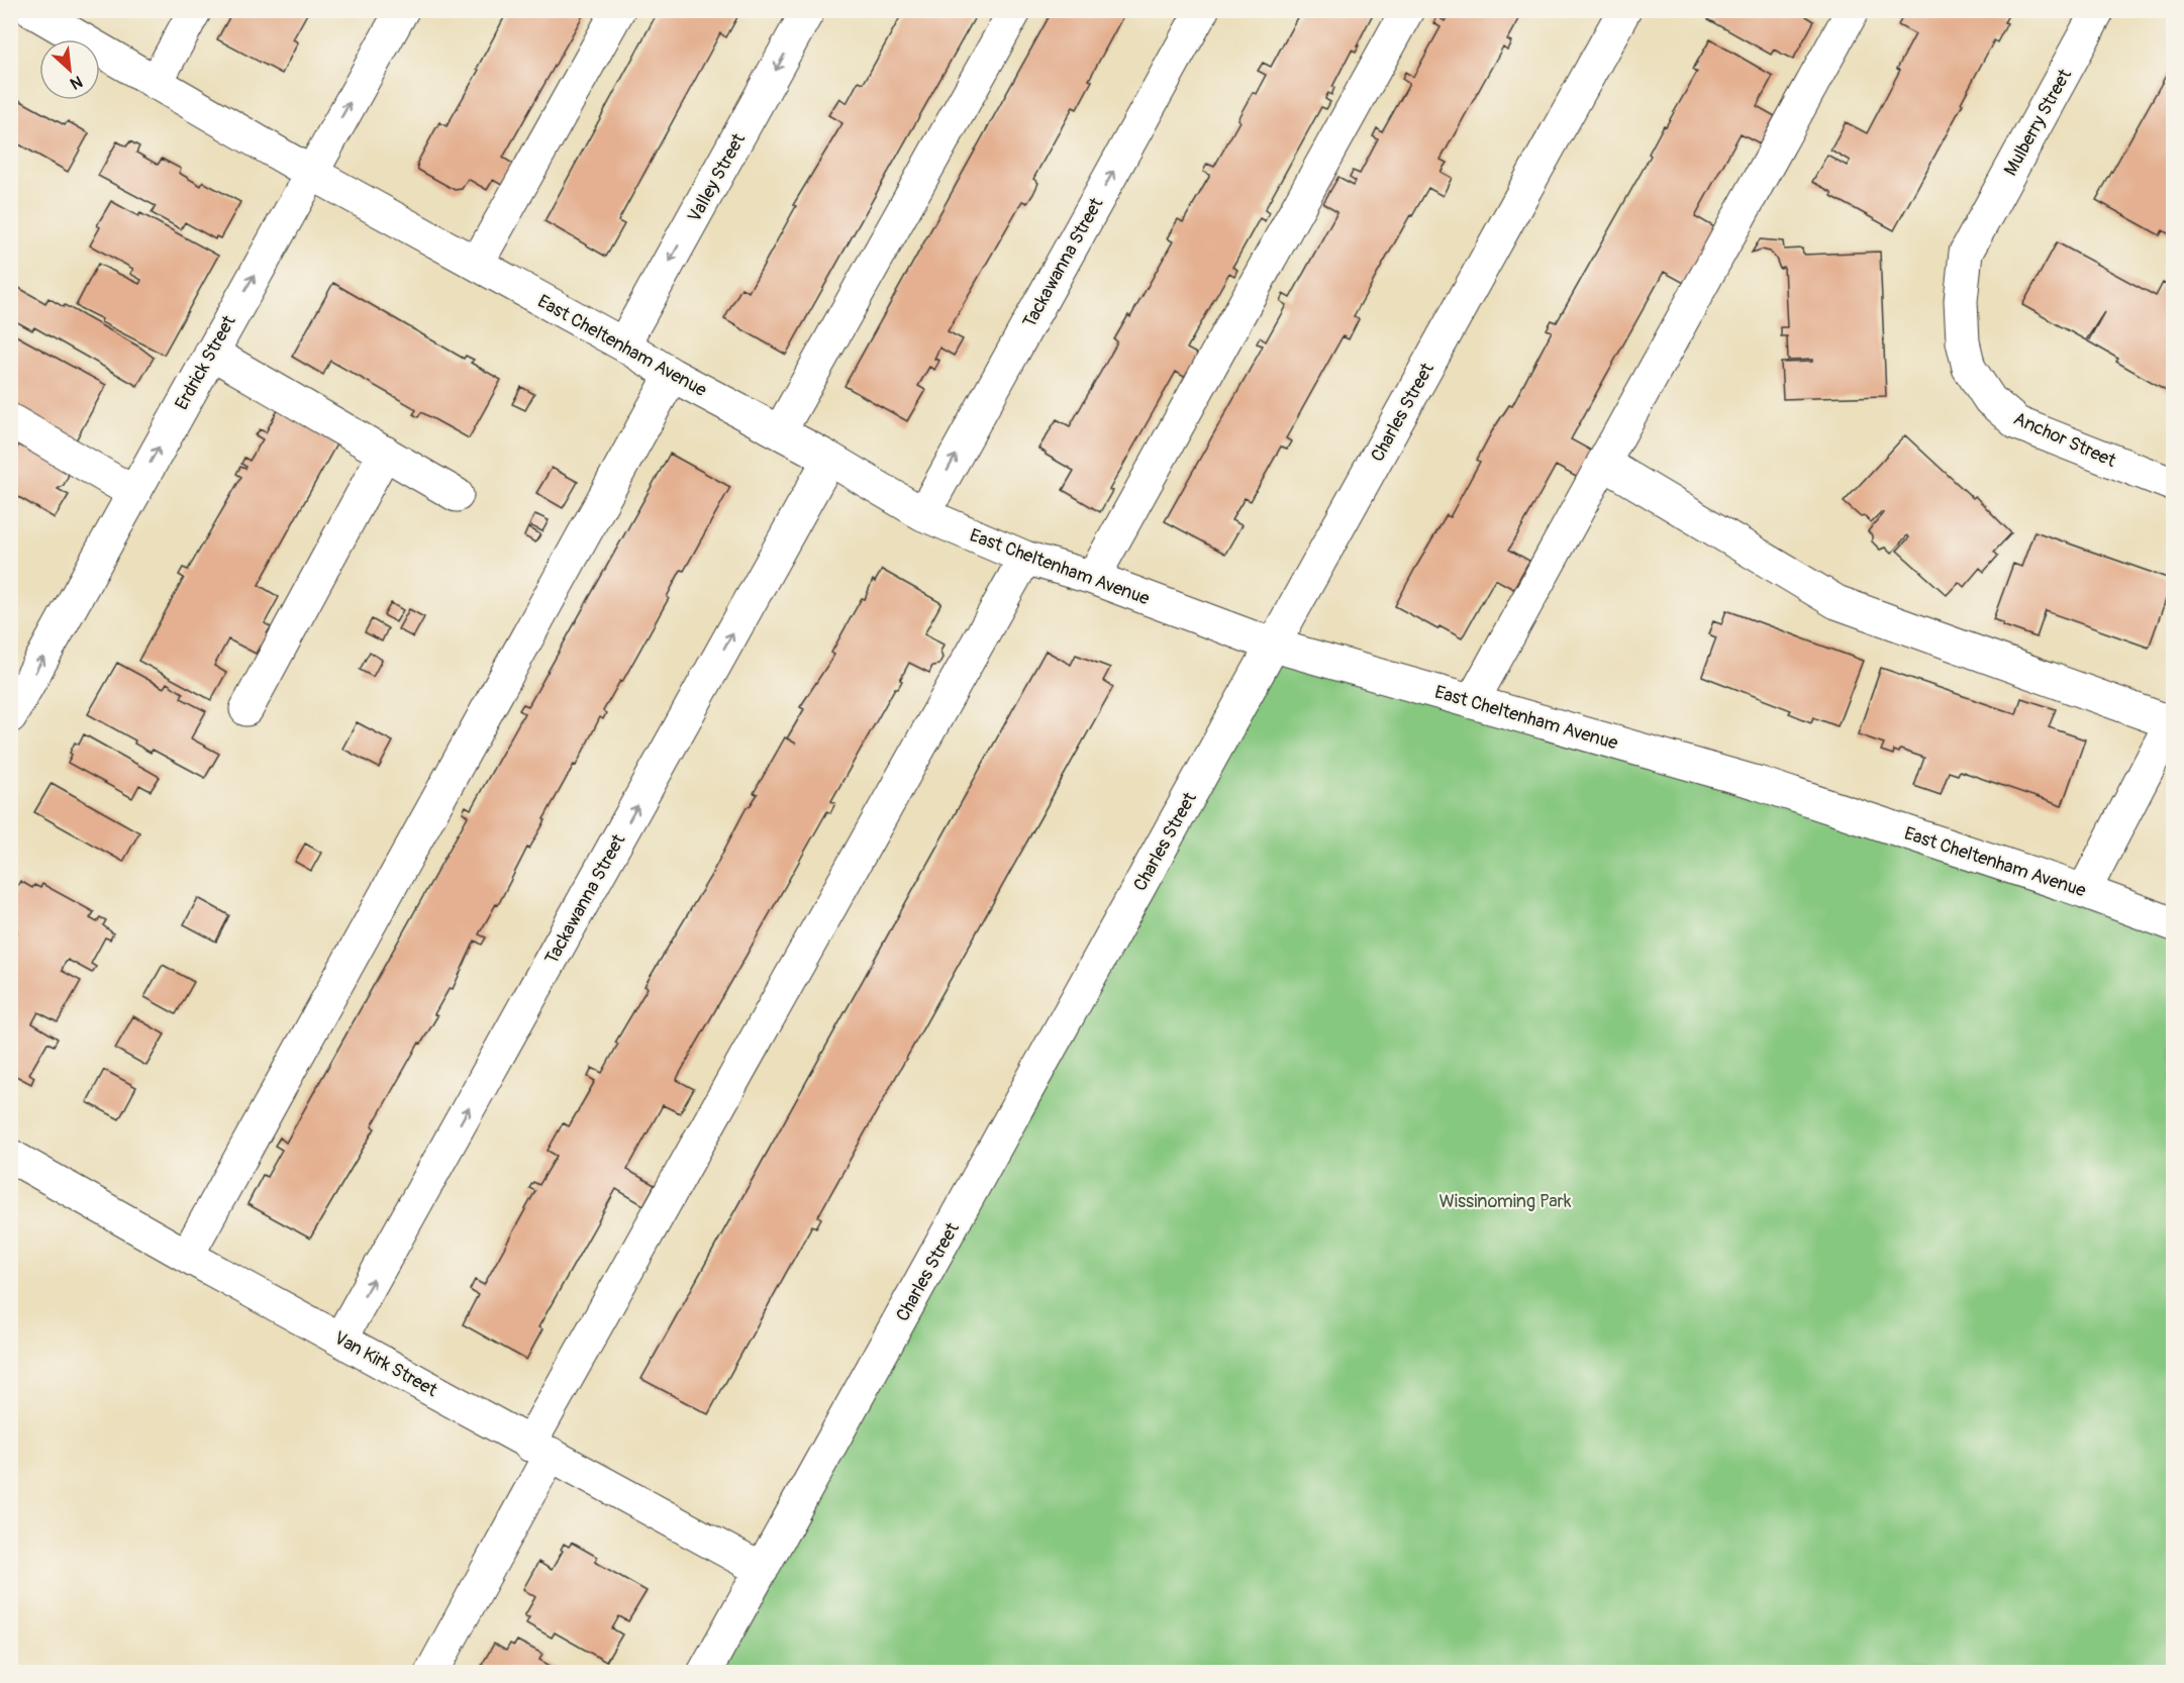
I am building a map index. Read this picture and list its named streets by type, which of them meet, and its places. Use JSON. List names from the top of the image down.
{
  "streets": {
    "street": [
      "Mulberry Street",
      "Valley Street",
      "Tackawanna Street",
      "East Cheltenham Avenue",
      "Erdrick Street",
      "Charles Street",
      "Anchor Street",
      "Van Kirk Street"
    ]
  },
  "crossings": [
    ["Mulberry Street", "Anchor Street"],
    ["Valley Street", "East Cheltenham Avenue"],
    ["Tackawanna Street", "East Cheltenham Avenue"],
    ["Tackawanna Street", "Van Kirk Street"],
    ["East Cheltenham Avenue", "Erdrick Street"],
    ["East Cheltenham Avenue", "Charles Street"],
    ["Charles Street", "Van Kirk Street"]
  ],
  "parks": ["Wissinoming Park"],
  "north": "bottom right"
}
